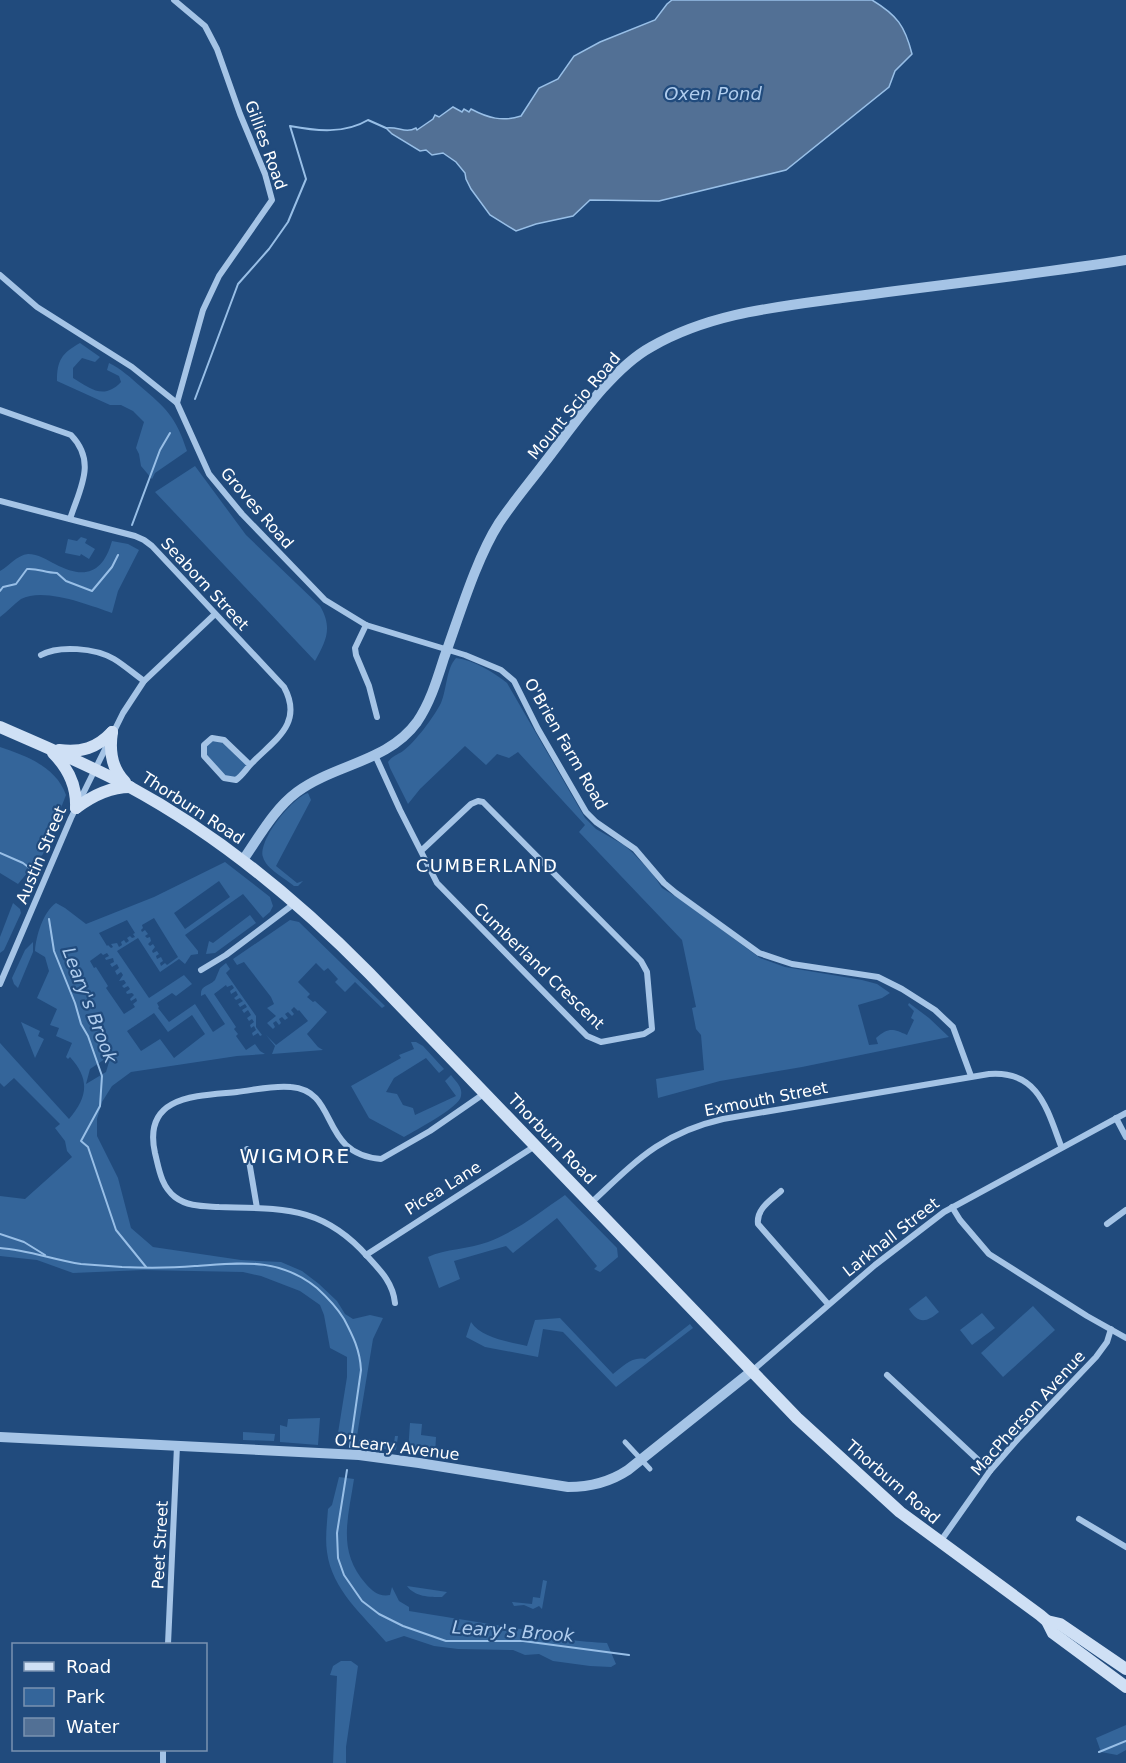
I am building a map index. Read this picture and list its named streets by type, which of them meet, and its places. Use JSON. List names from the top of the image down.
{
  "streets": {
    "main road": ["Thorburn Road"],
    "street": [
      "Gillies Road",
      "Mount Scio Road",
      "Groves Road",
      "Seaborn Street",
      "O'Brien Farm Road",
      "Austin Street",
      "Cumberland Crescent",
      "Exmouth Street",
      "Picea Lane",
      "Larkhall Street",
      "MacPherson Avenue",
      "O'Leary Avenue",
      "Peet Street"
    ]
  },
  "crossings": [
    ["Gillies Road", "Groves Road"],
    ["Mount Scio Road", "Groves Road"],
    ["Mount Scio Road", "O'Brien Farm Road"],
    ["Mount Scio Road", "Thorburn Road"],
    ["Mount Scio Road", "Cumberland Crescent"],
    ["Groves Road", "O'Brien Farm Road"],
    ["Seaborn Street", "Austin Street"],
    ["O'Brien Farm Road", "Exmouth Street"],
    ["Thorburn Road", "Austin Street"],
    ["Thorburn Road", "Exmouth Street"],
    ["Thorburn Road", "Picea Lane"],
    ["Thorburn Road", "Larkhall Street"],
    ["Thorburn Road", "MacPherson Avenue"],
    ["Thorburn Road", "O'Leary Avenue"],
    ["Exmouth Street", "Larkhall Street"],
    ["Larkhall Street", "O'Leary Avenue"],
    ["O'Leary Avenue", "Peet Street"]
  ],
  "districts": ["CUMBERLAND", "WIGMORE"],
  "water": ["Oxen Pond", "Leary's Brook"],
  "legend": ["Road", "Park", "Water"]
}
